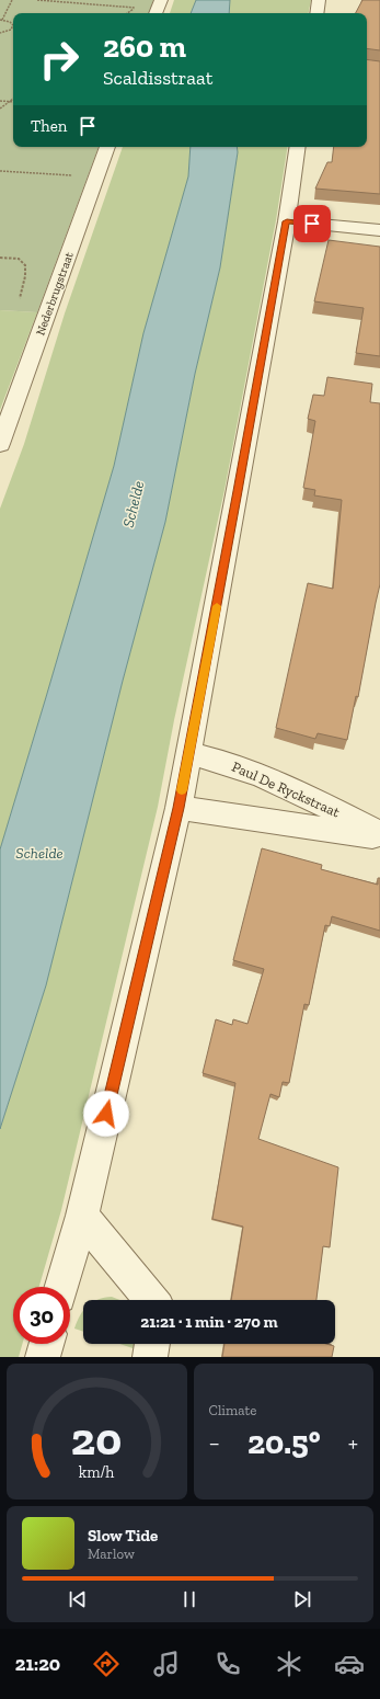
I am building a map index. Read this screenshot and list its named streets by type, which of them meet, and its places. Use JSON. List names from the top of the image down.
{
  "streets": {
    "street": ["Nederbrugstraat", "Paul De Ryckstraat"]
  },
  "water": ["Schelde"],
  "page": {
    "turn": ["260 m", "Scaldisstraat"],
    "then": "Then",
    "limit": "30",
    "trip": "21:21 · 1 min · 270 m",
    "tile": "Climate",
    "heat": ["−", "20.5°", "+"],
    "song": ["Slow Tide", "Marlow"],
    "tabs": "21:20",
    "gauge": ["20", "km/h"]
  }
}
